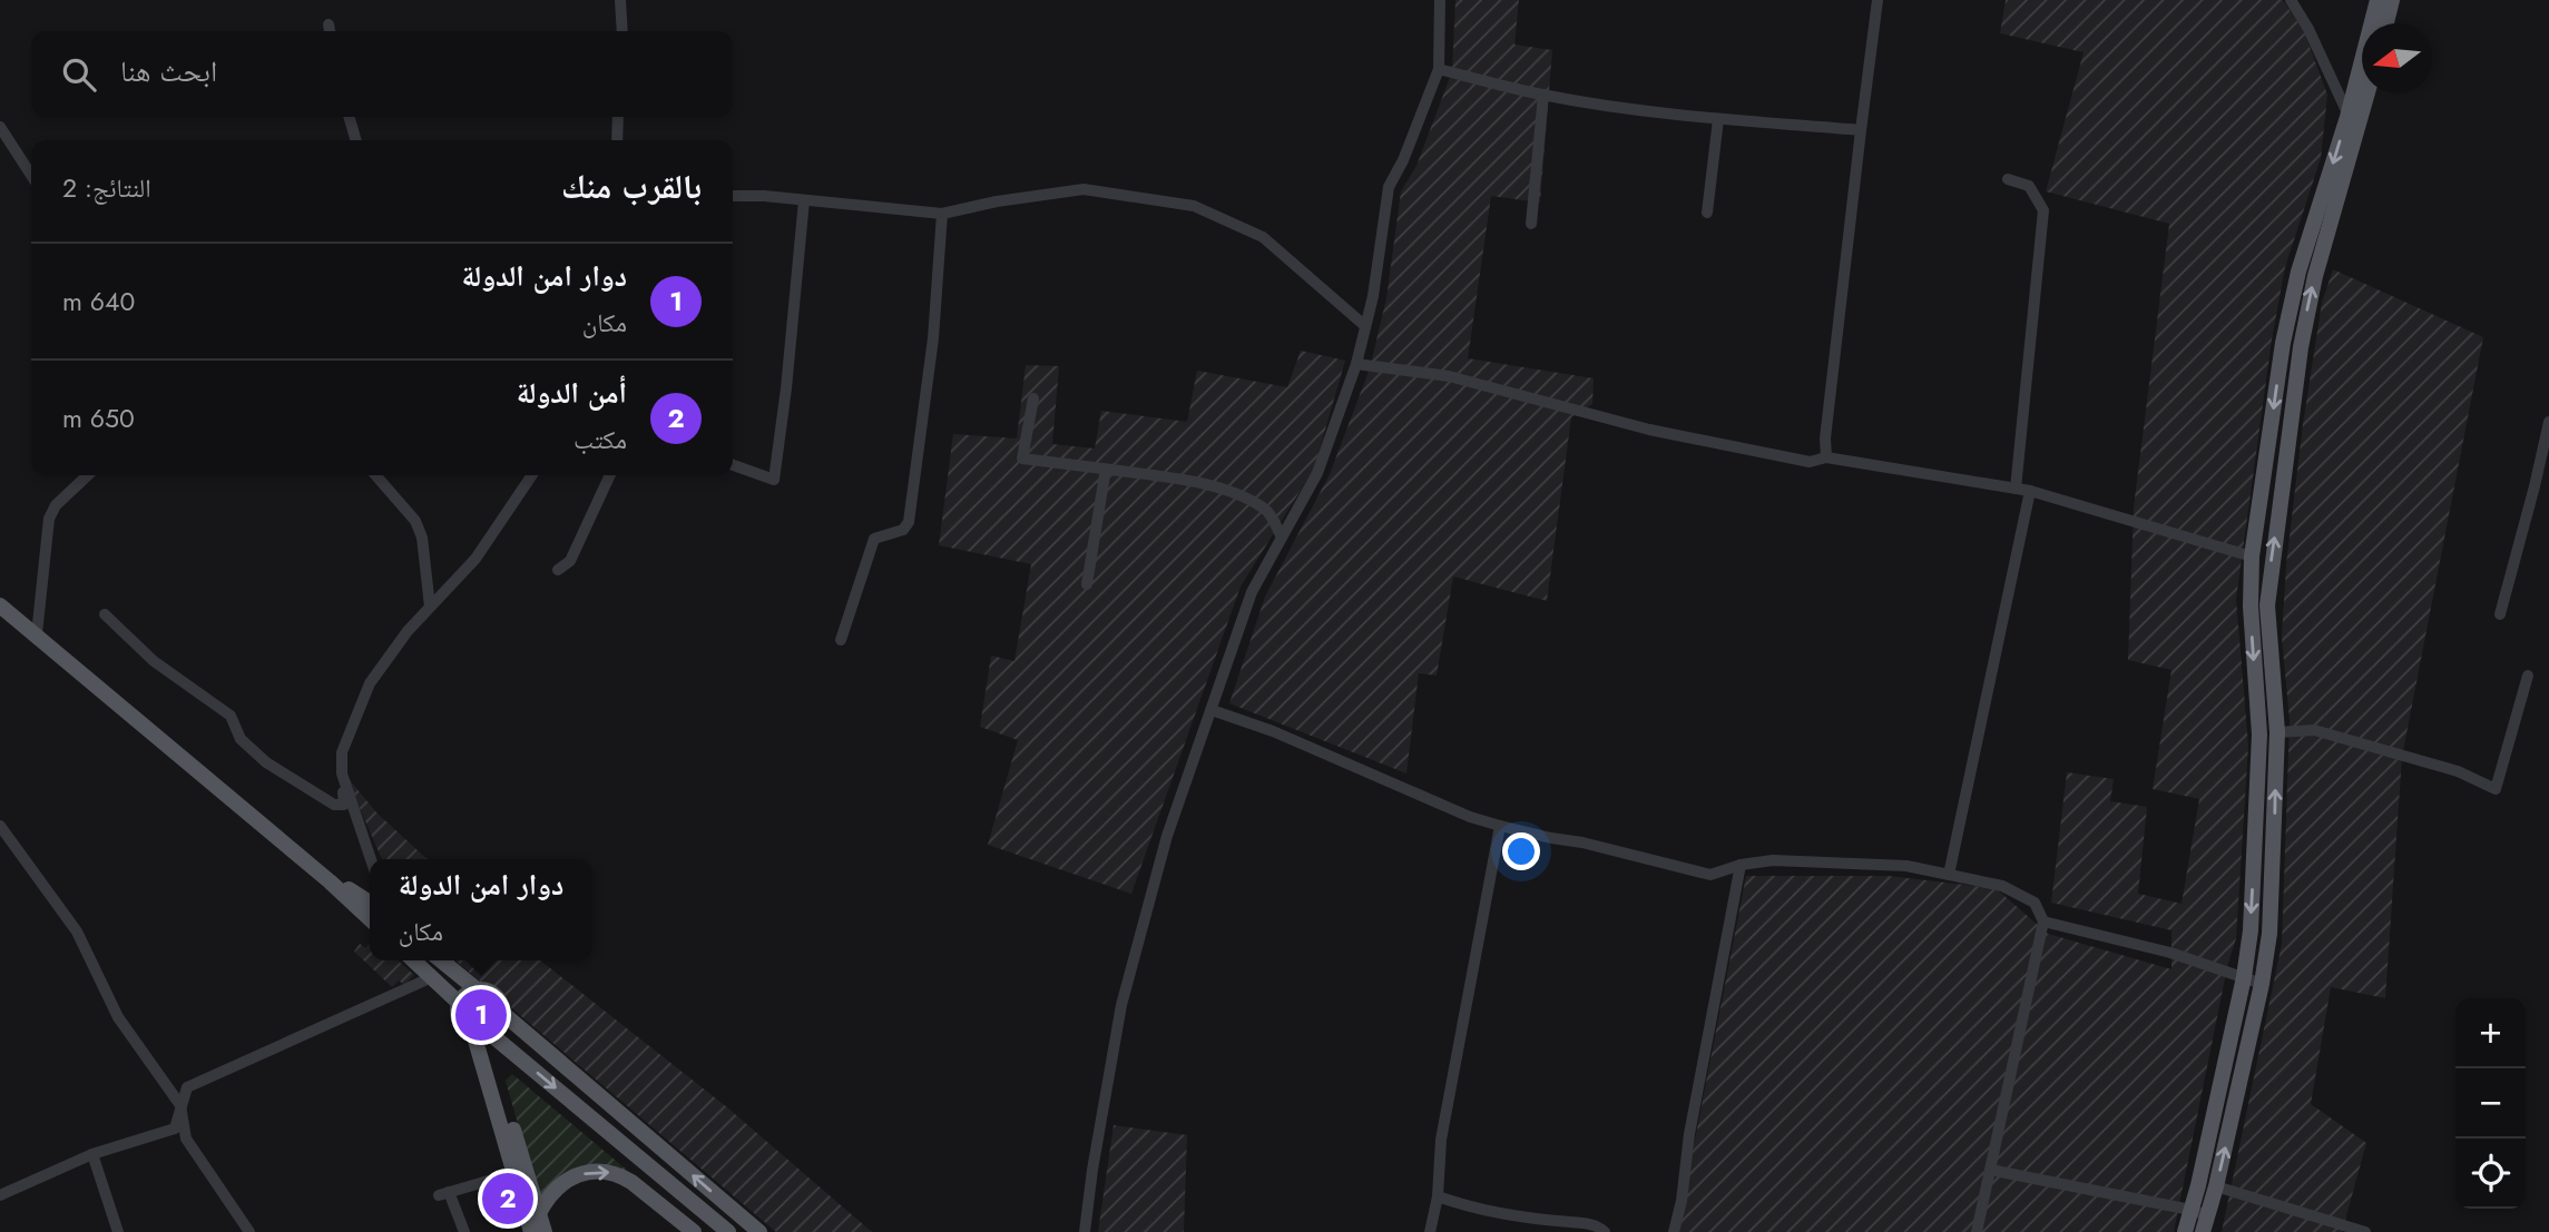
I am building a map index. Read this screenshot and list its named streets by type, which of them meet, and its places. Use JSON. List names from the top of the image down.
{
  "north": "left",
  "page": {
    "search": "ابحث هنا",
    "heading": ["بالقرب منك", "النتائج: 2"],
    "list": [
      {
        "mark": "1",
        "name": "دوار امن الدولة",
        "note": "مكان",
        "value": "640 m"
      },
      {
        "mark": "2",
        "name": "أمن الدولة",
        "note": "مكتب",
        "value": "650 m"
      }
    ],
    "popup": ["دوار امن الدولة", "مكان"],
    "pins": ["1", "2"],
    "map_buttons": ["+", "−"]
  }
}
